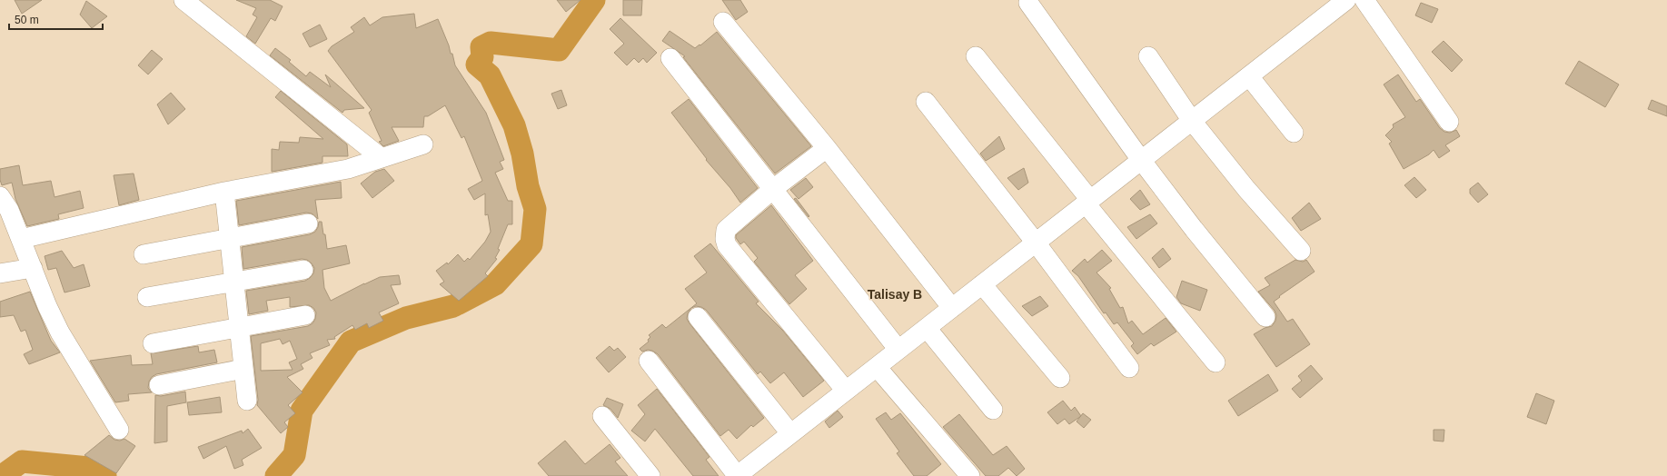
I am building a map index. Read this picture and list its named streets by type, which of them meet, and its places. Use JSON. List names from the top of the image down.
{
  "districts": ["Talisay B"],
  "scale_bar": "50 m"
}
